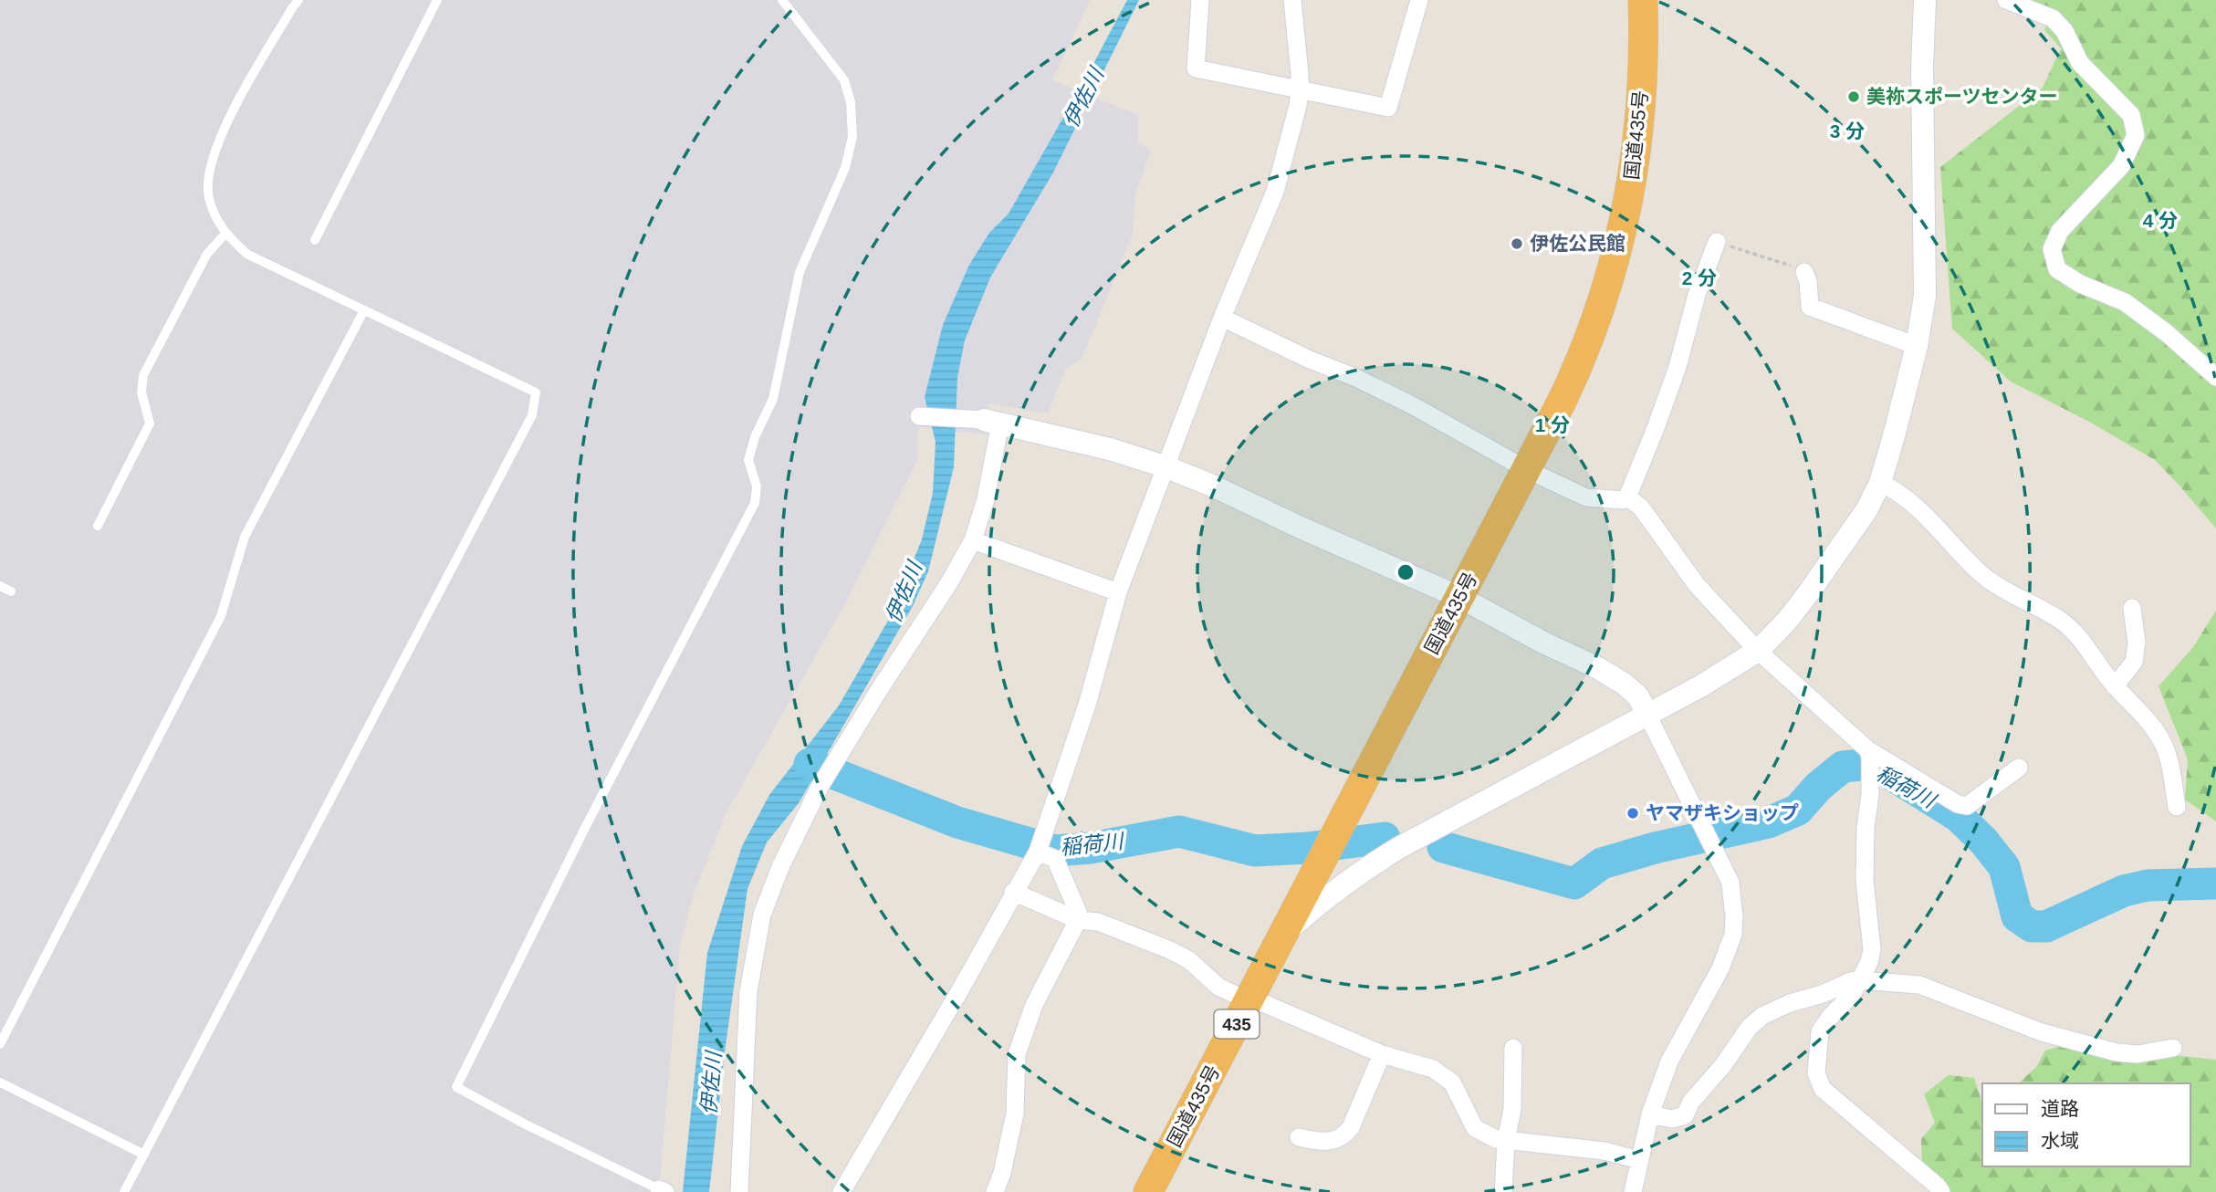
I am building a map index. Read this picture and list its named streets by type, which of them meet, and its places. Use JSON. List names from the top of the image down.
{
  "streets": {
    "highway": ["国道435号", "435"]
  },
  "water": ["伊佐川", "稲荷川"],
  "places": ["美祢スポーツセンター", "伊佐公民館", "ヤマザキショップ"],
  "legend": ["道路", "水域"],
  "rings": [
    "3 分",
    "4 分",
    "2 分",
    "1 分"
  ]
}
